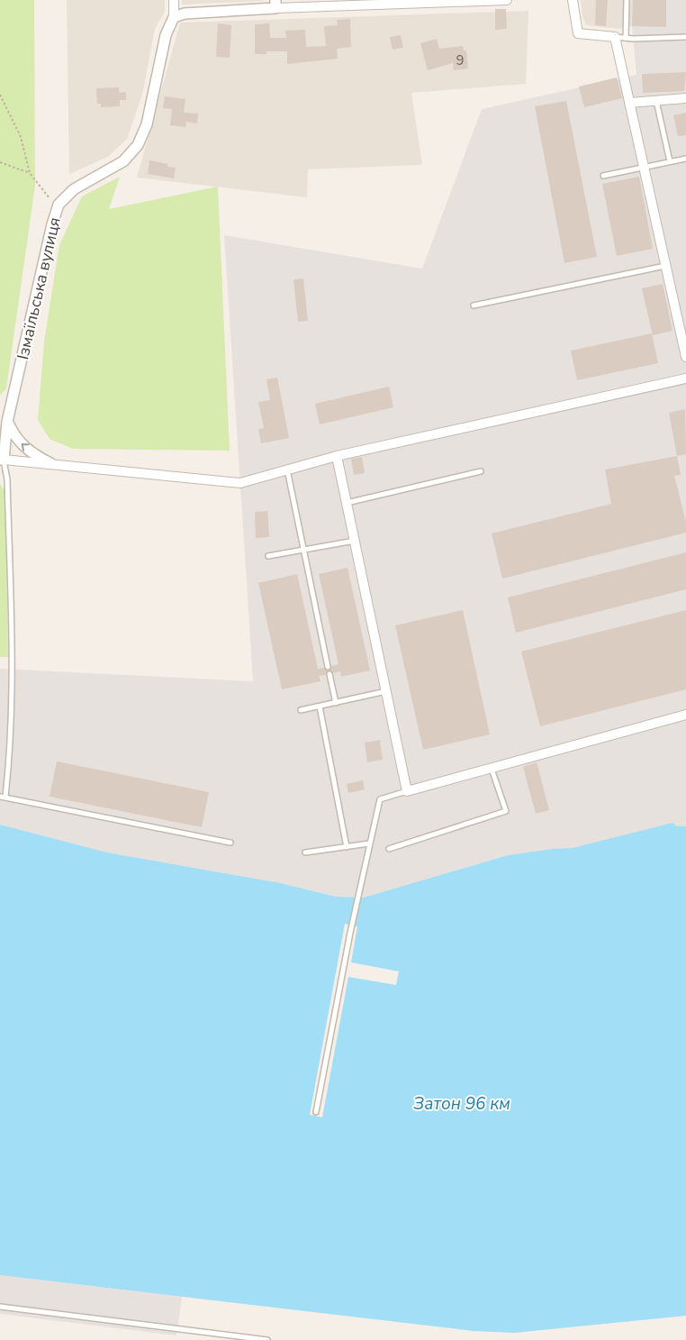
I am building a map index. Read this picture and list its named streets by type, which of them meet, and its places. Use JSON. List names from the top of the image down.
{
  "streets": {
    "street": ["Ізмаїльська вулиця"]
  },
  "water": ["Затон 96 км"],
  "house_numbers": ["9"]
}
